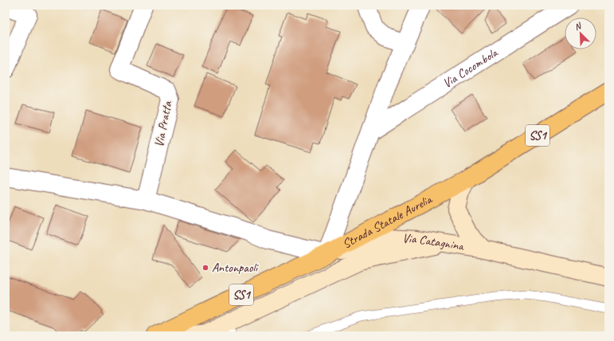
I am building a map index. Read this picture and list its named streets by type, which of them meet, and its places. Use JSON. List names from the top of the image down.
{
  "streets": {
    "main road": ["SS1", "Strada Statale Aurelia", "Via Catagnina"],
    "street": ["Via Cocombola", "Via Pratta"]
  },
  "crossings": [
    ["Strada Statale Aurelia", "Via Catagnina"]
  ],
  "places": ["Antonpaoli"],
  "north": "top left"
}
